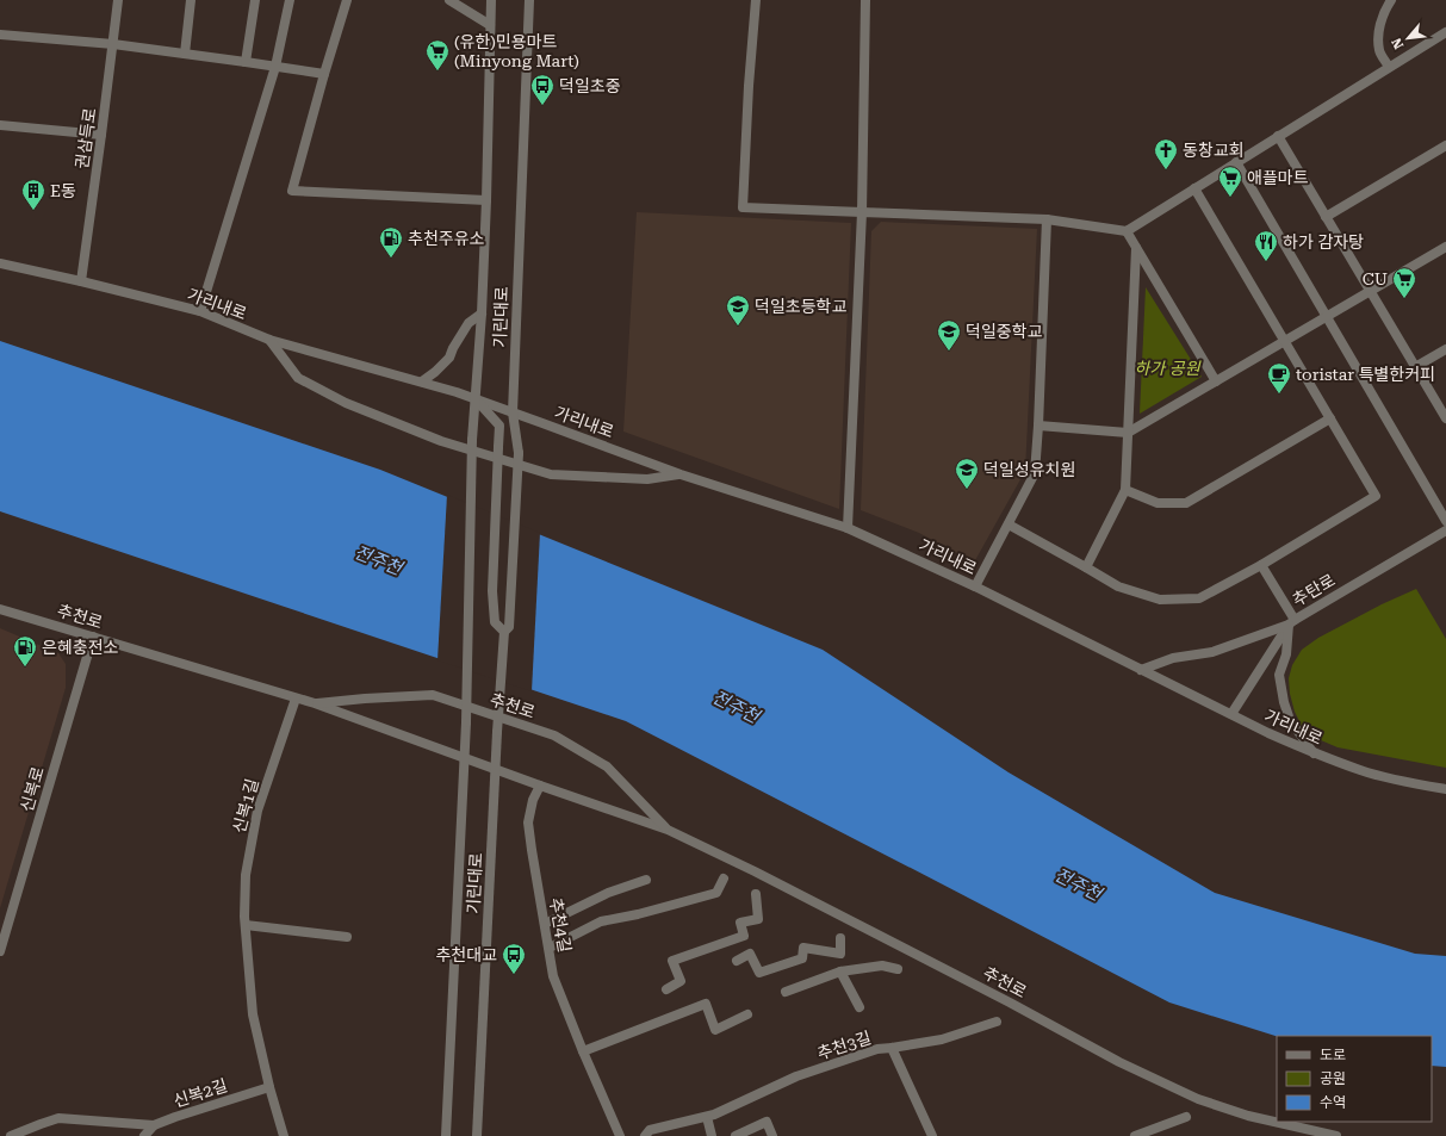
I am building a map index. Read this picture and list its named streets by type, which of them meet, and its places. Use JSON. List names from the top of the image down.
{
  "streets": {
    "street": [
      "권삼득로",
      "가리내로",
      "기린대로",
      "추탄로",
      "추천로",
      "신복로",
      "신복1길",
      "추천4길",
      "추천3길",
      "신복2길"
    ]
  },
  "crossings": [
    ["권삼득로", "가리내로"],
    ["가리내로", "기린대로"],
    ["가리내로", "추탄로"],
    ["기린대로", "추천로"],
    ["추천로", "신복로"],
    ["추천로", "신복1길"],
    ["추천로", "추천4길"],
    ["신복1길", "신복2길"]
  ],
  "water": ["전주천"],
  "parks": ["하가 공원"],
  "places": {
    "supermarket": ["(유한)민용마트 (Minyong Mart)", "애플마트", "CU"],
    "bus stop": ["덕일초중", "추천대교"],
    "church": ["동창교회"],
    "building": ["E동"],
    "fuel station": ["추천주유소", "은혜충전소"],
    "restaurant": ["하가 감자탕"],
    "school or university": ["덕일초등학교", "덕일중학교", "덕일성유치원"],
    "cafe": ["toristar 특별한커피"]
  },
  "legend": ["도로", "공원", "수역"],
  "north": "bottom left"
}
